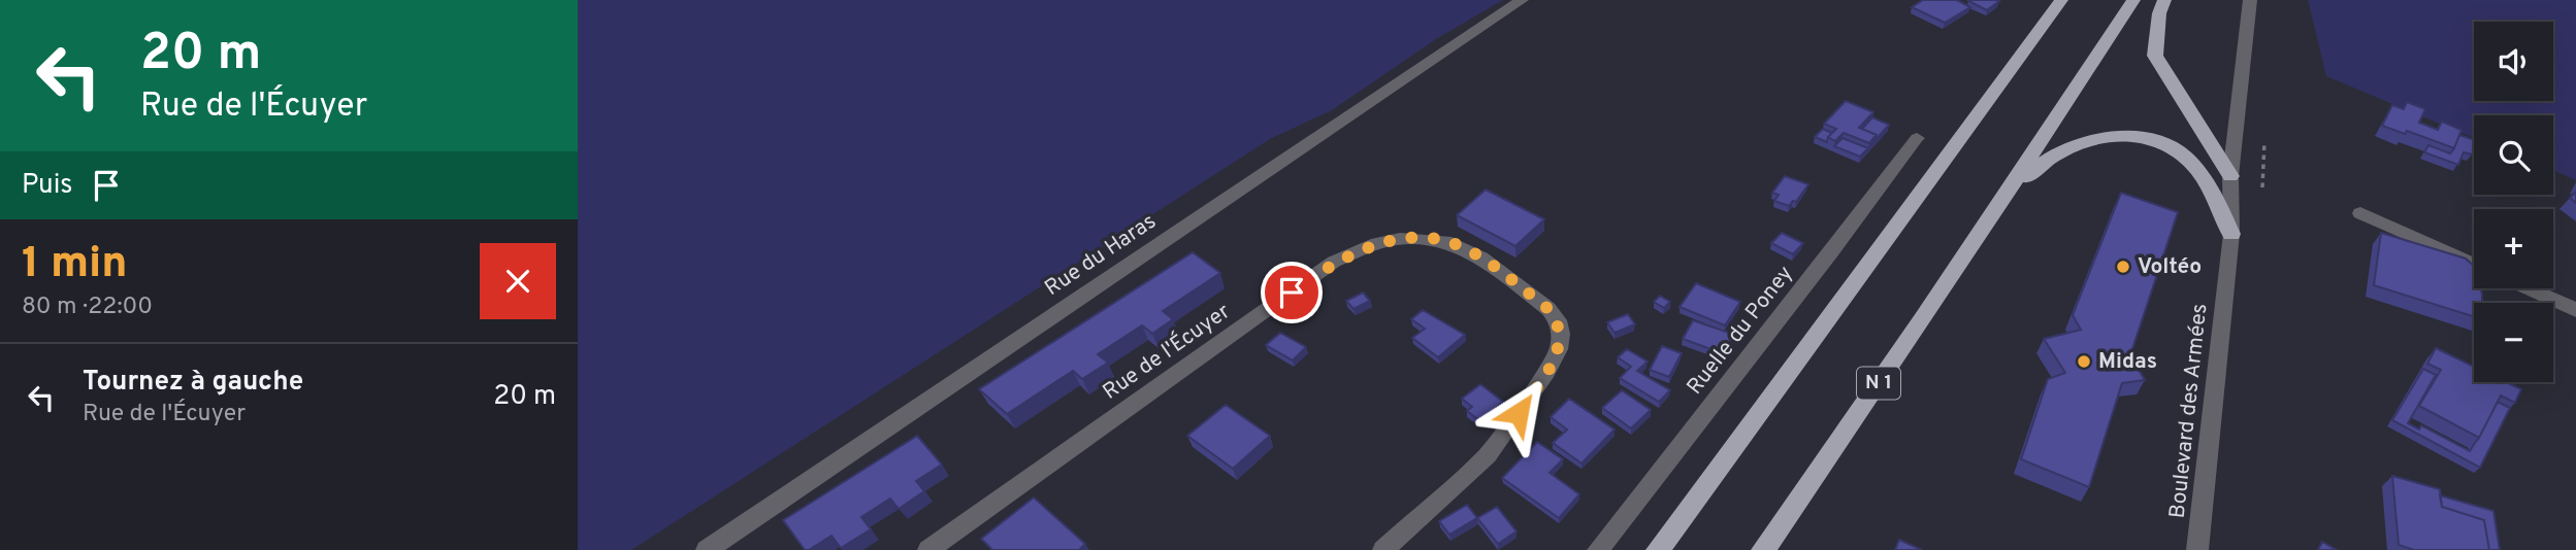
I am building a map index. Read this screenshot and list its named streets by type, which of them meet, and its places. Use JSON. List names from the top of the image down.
{
  "streets": {
    "highway": ["N 1"],
    "street": [
      "Rue du Haras",
      "Ruelle du Poney",
      "Rue de l'Écuyer",
      "Boulevard des Armées"
    ]
  },
  "places": ["Voltéo", "Midas"],
  "page": {
    "turn": ["20 m", "Rue de l'Écuyer"],
    "map_buttons": ["+", "−"],
    "then": "Puis",
    "heading": ["1 min", "80 m · 22:00"],
    "list": [
      {
        "name": "Tournez à gauche",
        "note": "Rue de l'Écuyer",
        "value": "20 m"
      }
    ]
  }
}
